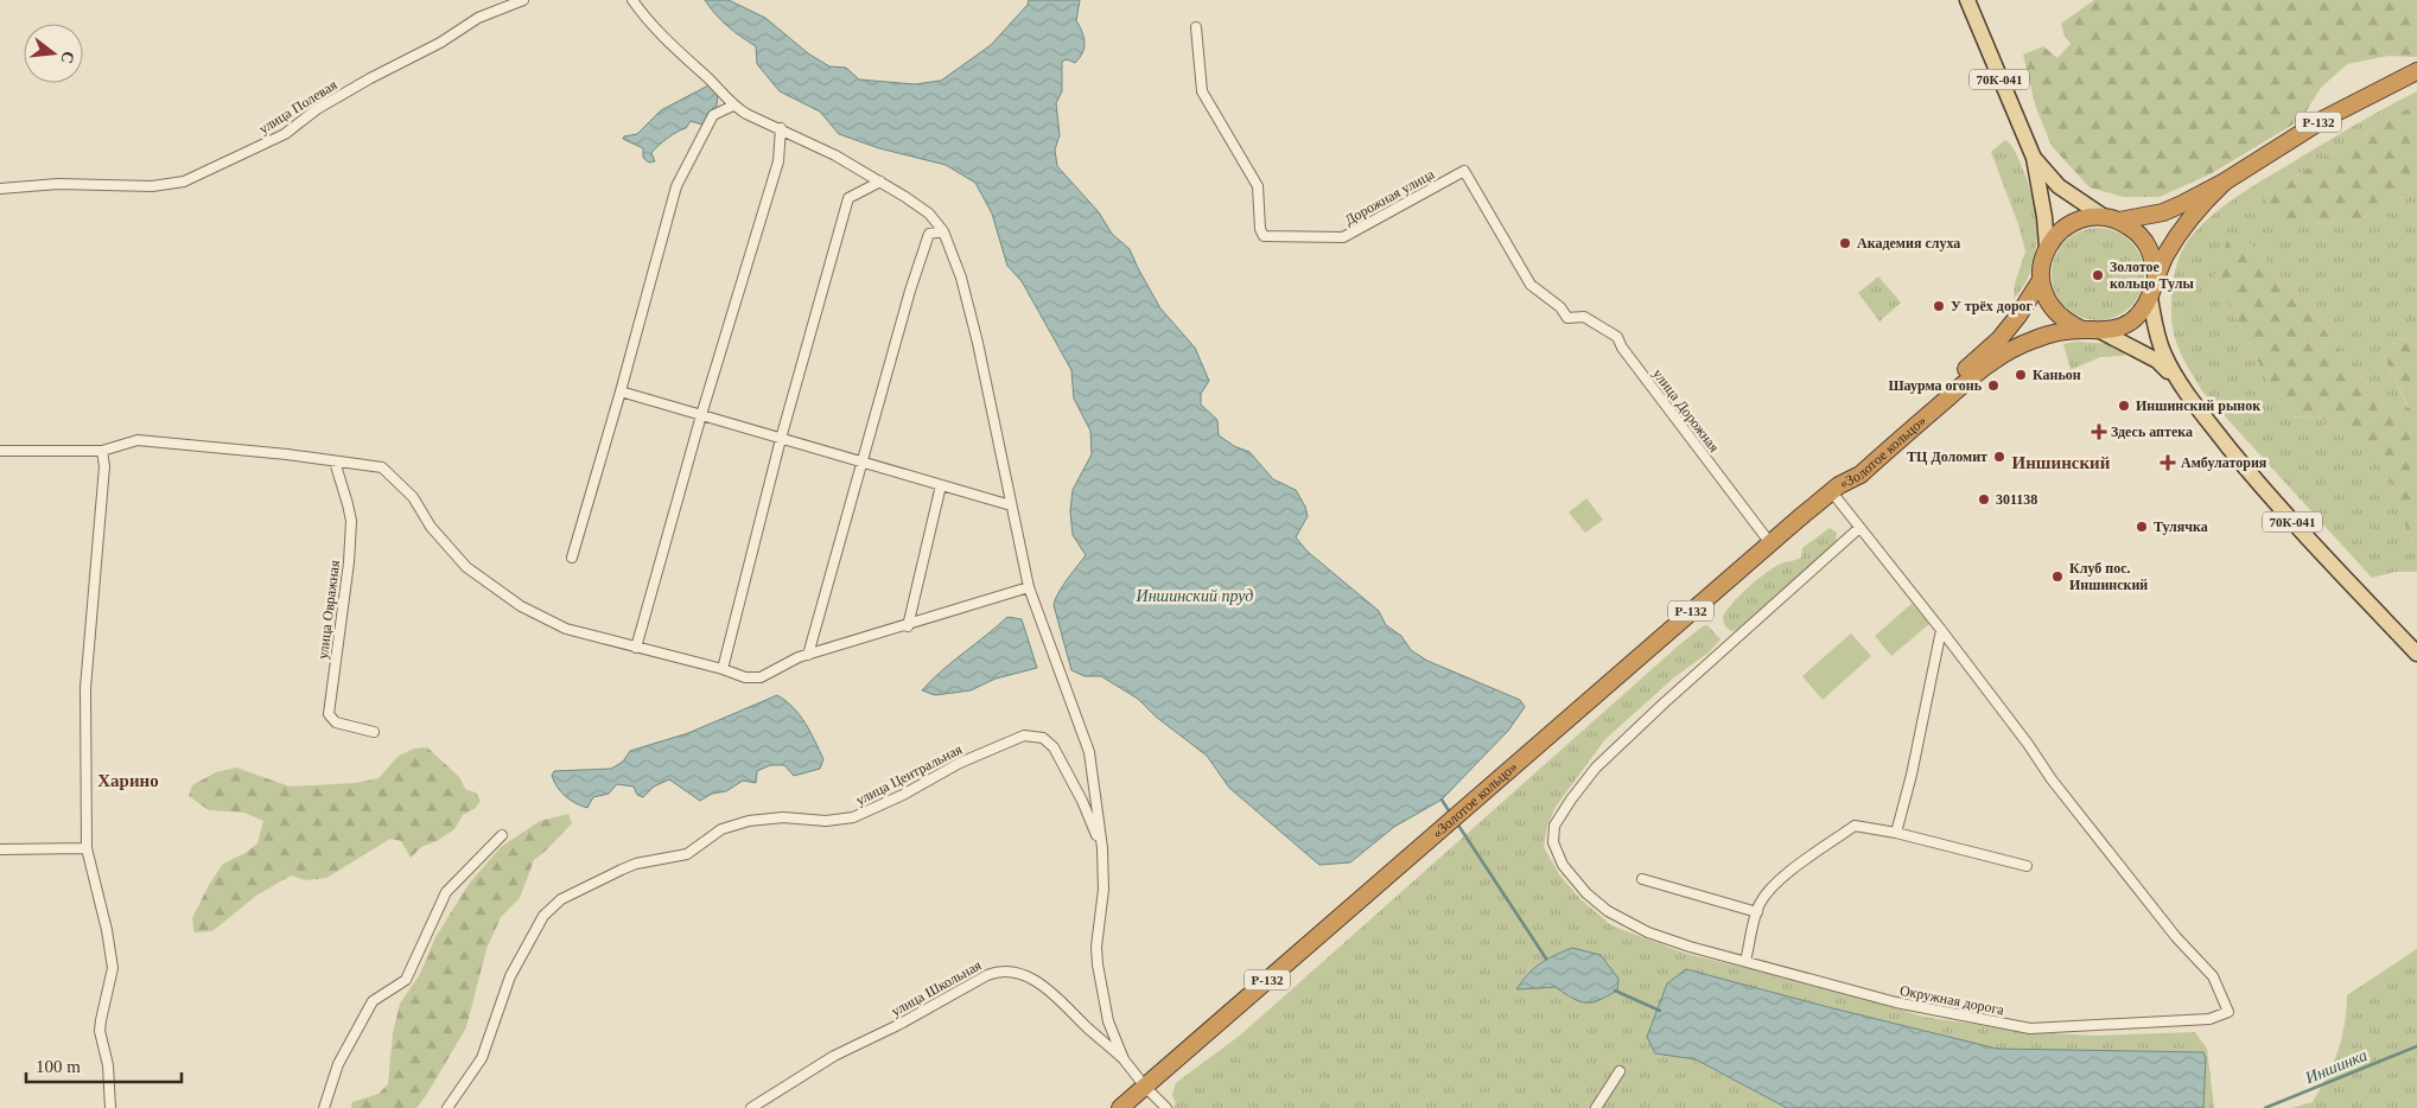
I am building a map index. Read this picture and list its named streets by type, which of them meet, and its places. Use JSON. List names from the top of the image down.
{
  "streets": {
    "highway": ["Р-132", "«Золотое кольцо»"],
    "main road": ["70К-041"],
    "street": [
      "улица Полевая",
      "Дорожная улица",
      "улица Дорожная",
      "улица Овражная",
      "улица Центральная",
      "улица Школьная",
      "Окружная дорога"
    ]
  },
  "crossings": [
    ["70К-041", "«Золотое кольцо»"],
    ["Дорожная улица", "улица Дорожная"],
    ["улица Дорожная", "«Золотое кольцо»"],
    ["«Золотое кольцо»", "Окружная дорога"]
  ],
  "districts": ["Иншинский", "Харино"],
  "water": ["Иншинский пруд", "Иншинка"],
  "places": {
    "other": [
      "Академия слуха",
      "Золотое кольцо Тулы",
      "У трёх дорог",
      "Каньон",
      "Шаурма огонь",
      "Иншинский рынок",
      "ТЦ Доломит",
      "301138",
      "Тулячка",
      "Клуб пос. Иншинский"
    ],
    "health": ["Здесь аптека", "Амбулатория"]
  },
  "scale_bar": "100 m",
  "north": "right"
}
